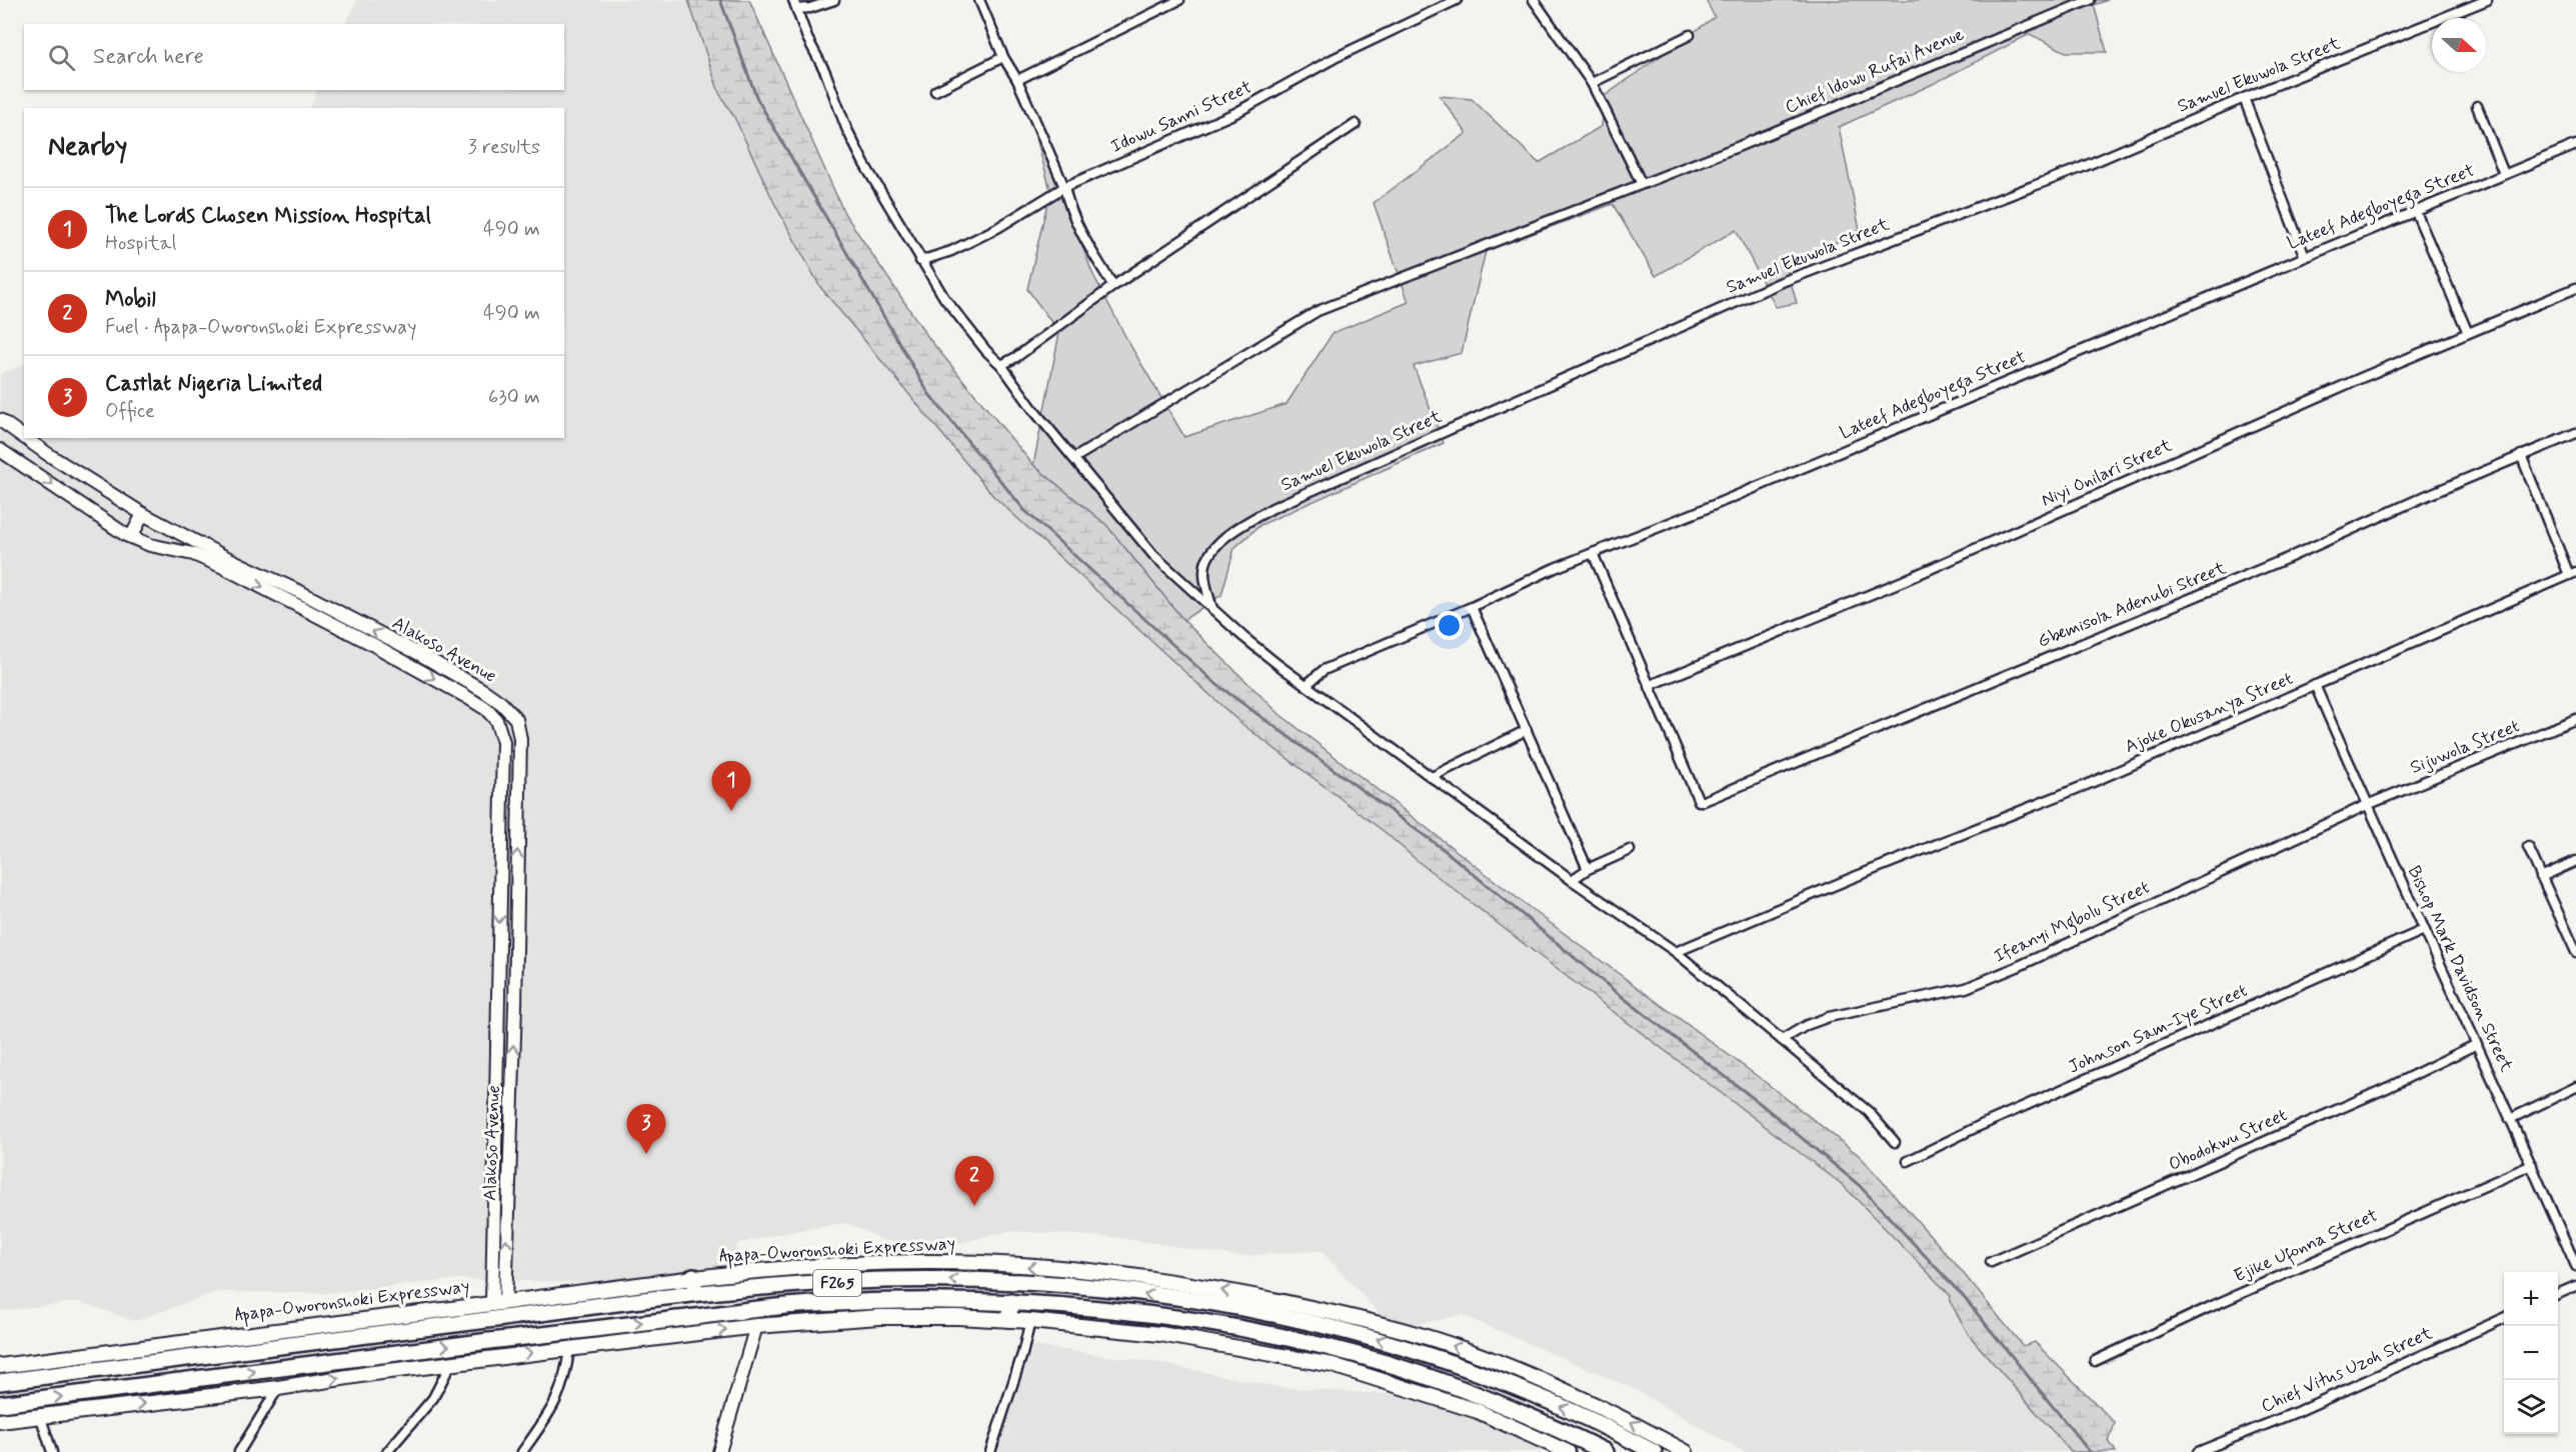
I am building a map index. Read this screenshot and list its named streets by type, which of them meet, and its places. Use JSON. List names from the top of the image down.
{
  "streets": {
    "highway": ["Apapa-Oworonshoki Expressway", "F265"],
    "street": [
      "Chief Idowu Rufai Avenue",
      "Samuel Ekuwola Street",
      "Idowu Sanni Street",
      "Lateef Adegboyega Street",
      "Niyi Onilari Street",
      "Gbemisola Adenubi Street",
      "Alakoso Avenue",
      "Ajoke Okusanya Street",
      "Sijuwola Street",
      "Ifeanyi Mgbolu Street",
      "Bishop Mark Davidson Street",
      "Johnson Sam-Iye Street",
      "Obodokwu Street",
      "Ejike Ufonna Street",
      "Chief Vitus Uzoh Street"
    ]
  },
  "crossings": [
    ["Niyi Onilari Street", "Gbemisola Adenubi Street"],
    ["Alakoso Avenue", "Apapa-Oworonshoki Expressway"],
    ["Ajoke Okusanya Street", "Bishop Mark Davidson Street"],
    ["Sijuwola Street", "Ifeanyi Mgbolu Street"],
    ["Sijuwola Street", "Bishop Mark Davidson Street"],
    ["Ifeanyi Mgbolu Street", "Bishop Mark Davidson Street"],
    ["Bishop Mark Davidson Street", "Johnson Sam-Iye Street"],
    ["Bishop Mark Davidson Street", "Obodokwu Street"],
    ["Bishop Mark Davidson Street", "Ejike Ufonna Street"]
  ],
  "north": "right",
  "page": {
    "search": "Search here",
    "heading": ["Nearby", "3 results"],
    "list": [
      {
        "mark": "1",
        "name": "The Lords Chosen Mission Hospital",
        "note": "Hospital",
        "value": "490 m"
      },
      {
        "mark": "2",
        "name": "Mobil",
        "note": "Fuel · Apapa-Oworonshoki Expressway",
        "value": "490 m"
      },
      {
        "mark": "3",
        "name": "Castlat Nigeria Limited",
        "note": "Office",
        "value": "630 m"
      }
    ],
    "pins": ["1", "3", "2"],
    "map_buttons": ["+", "−"]
  }
}
